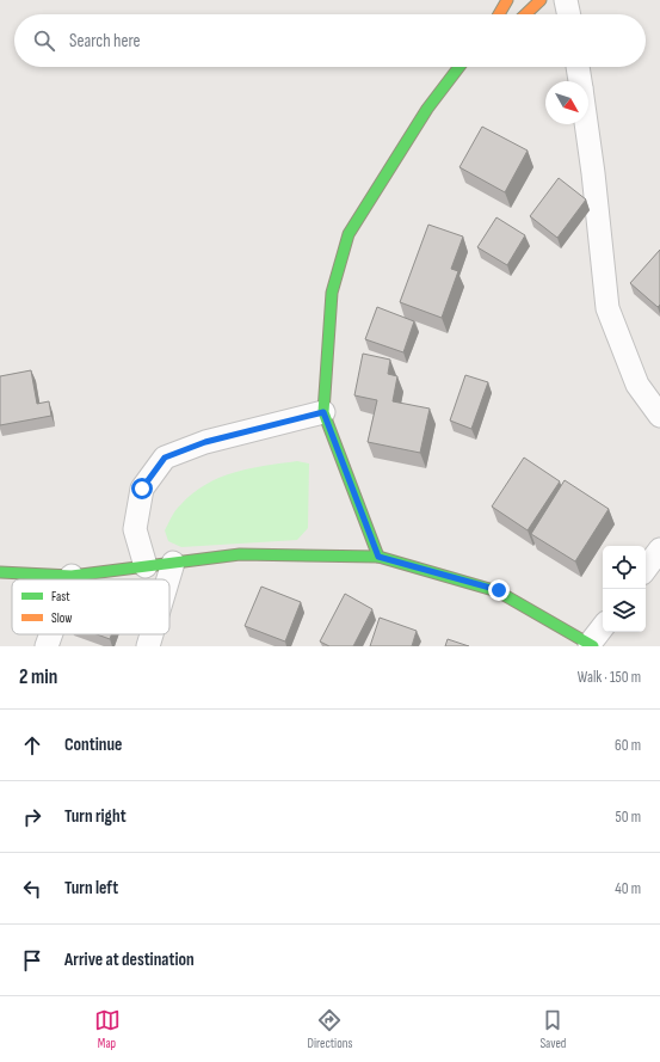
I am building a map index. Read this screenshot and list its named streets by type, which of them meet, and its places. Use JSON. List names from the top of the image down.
{
  "legend": ["Fast", "Slow"],
  "north": "bottom right",
  "page": {
    "search": "Search here",
    "heading": ["2 min", "Walk · 150 m"],
    "list": [
      ["Continue", "60 m"],
      ["Turn right", "50 m"],
      ["Turn left", "40 m"],
      "Arrive at destination"
    ],
    "nav": ["Map", "Directions", "Saved"]
  }
}
